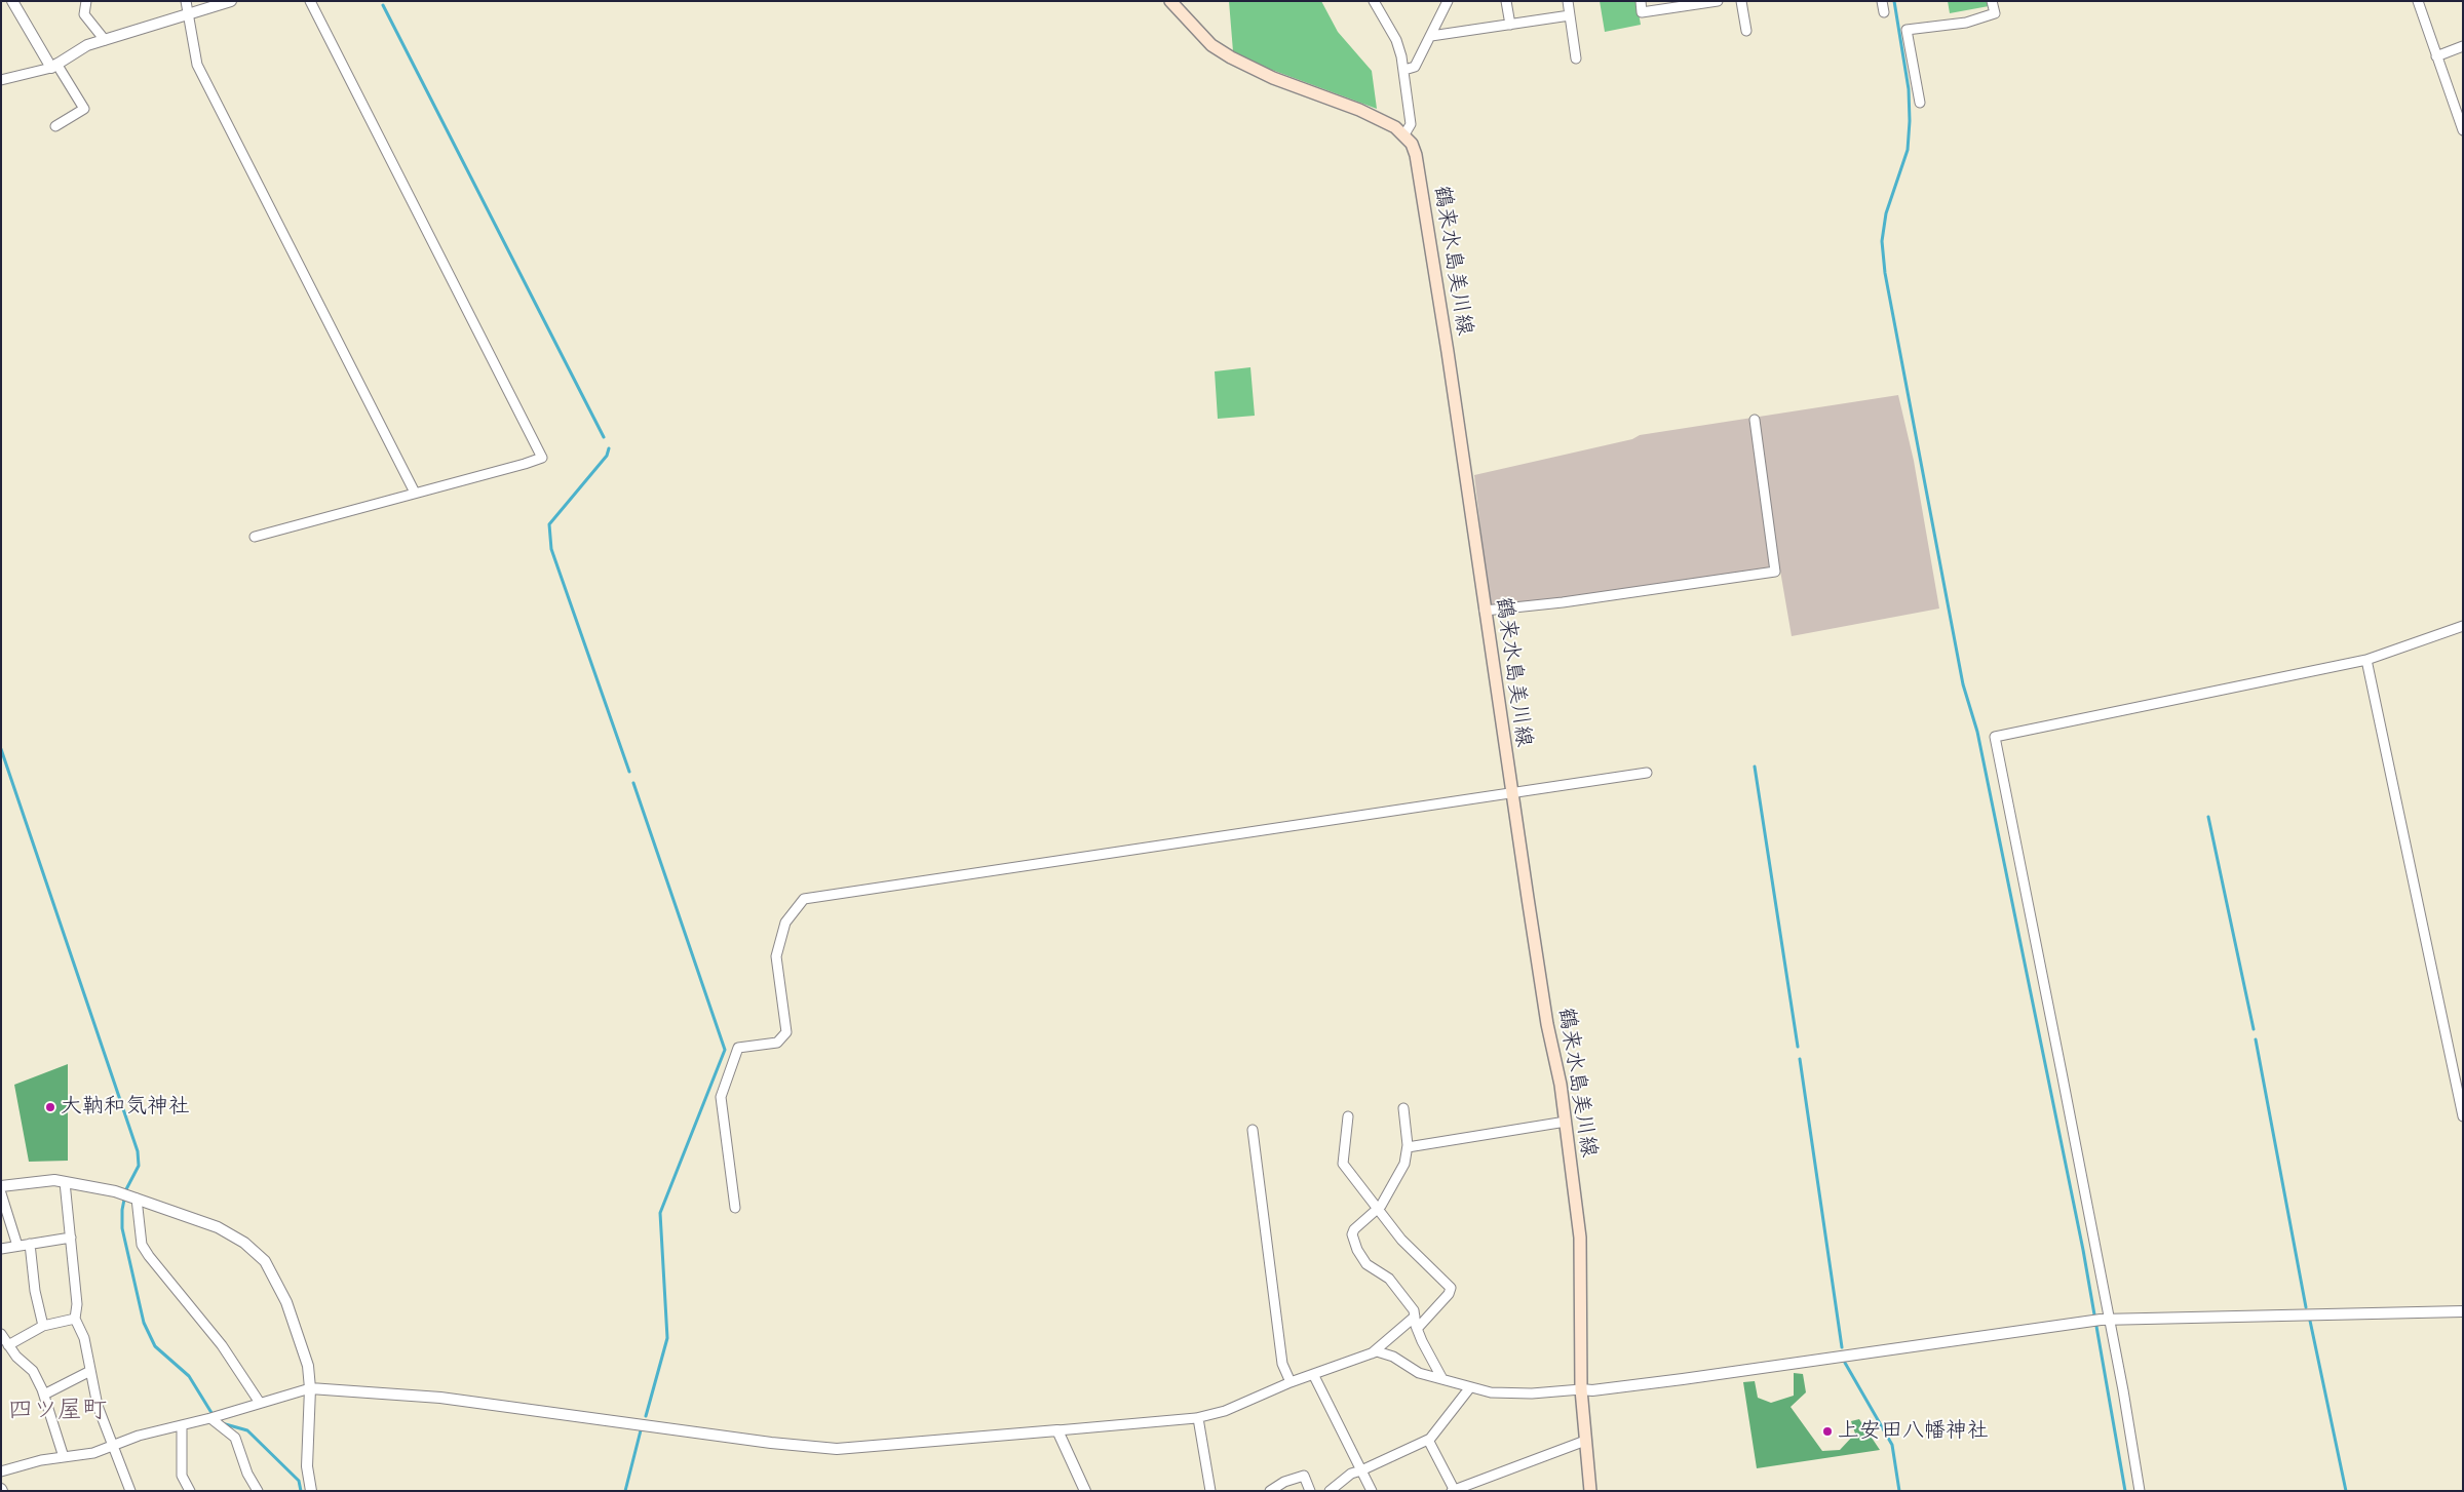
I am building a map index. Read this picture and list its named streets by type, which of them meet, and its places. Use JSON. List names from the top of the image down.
{
  "streets": {
    "main road": ["鶴来水島美川線"]
  },
  "districts": ["四ツ屋町"],
  "places": ["大靹和気神社", "上安田八幡神社"]
}
